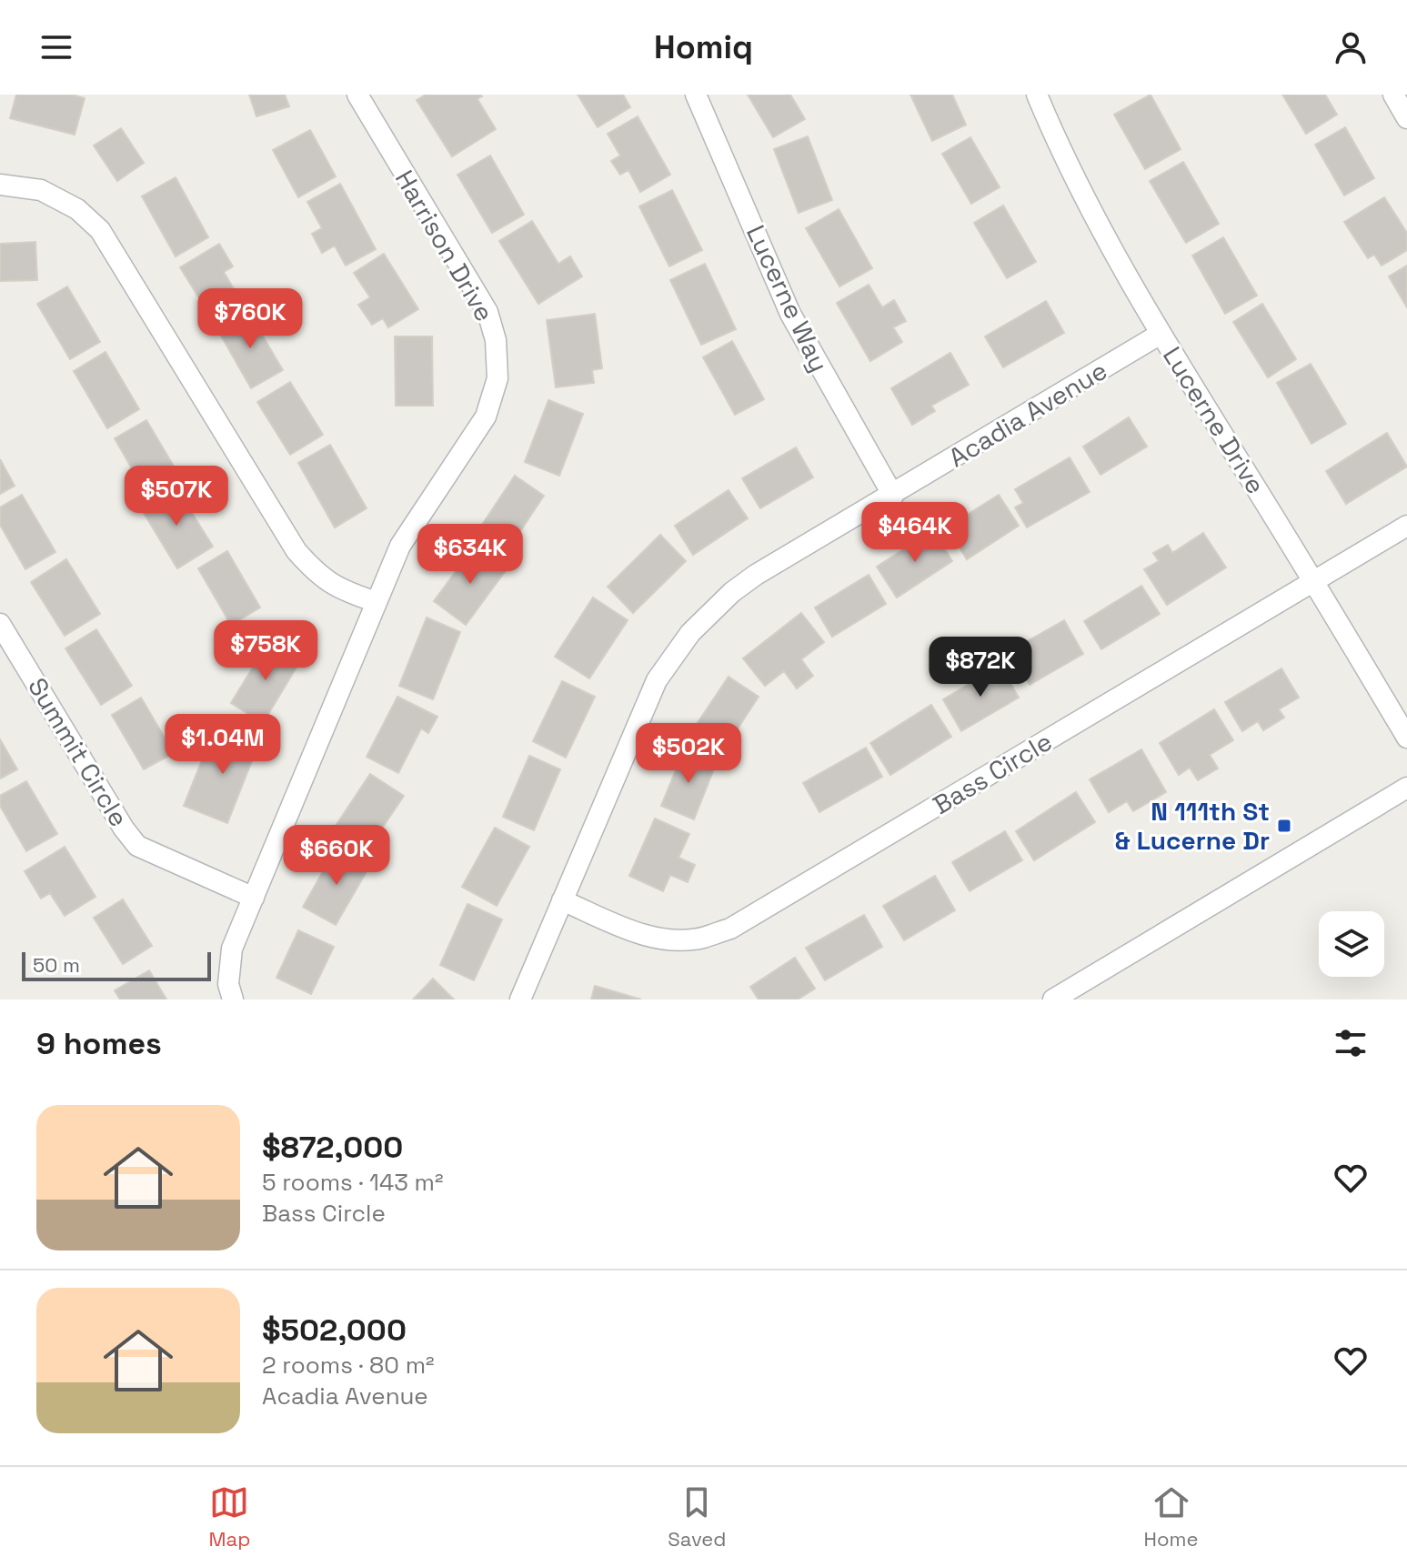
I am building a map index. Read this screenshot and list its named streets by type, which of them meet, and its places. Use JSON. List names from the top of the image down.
{
  "streets": {
    "street": [
      "Harrison Drive",
      "Lucerne Way",
      "Acadia Avenue",
      "Lucerne Drive",
      "Summit Circle",
      "Bass Circle"
    ]
  },
  "crossings": [
    ["Harrison Drive", "Summit Circle"],
    ["Lucerne Way", "Acadia Avenue"],
    ["Acadia Avenue", "Lucerne Drive"],
    ["Acadia Avenue", "Bass Circle"],
    ["Lucerne Drive", "Bass Circle"]
  ],
  "places": {
    "transit": ["N 111th St & Lucerne Dr"]
  },
  "scale_bar": "50 m",
  "page": {
    "header": "Homiq",
    "price": [
      "$760K",
      "$507K",
      "$464K",
      "$634K",
      "$758K",
      "$872K",
      "$1.04M",
      "$502K",
      "$660K"
    ],
    "scale": "50 m",
    "heading": "9 homes",
    "list": [
      {
        "name": "$872,000",
        "note": "5 rooms · 143 m² · Bass Circle"
      },
      {
        "name": "$502,000",
        "note": "2 rooms · 80 m² · Acadia Avenue"
      }
    ],
    "tabs": ["Map", "Saved", "Home"]
  }
}
